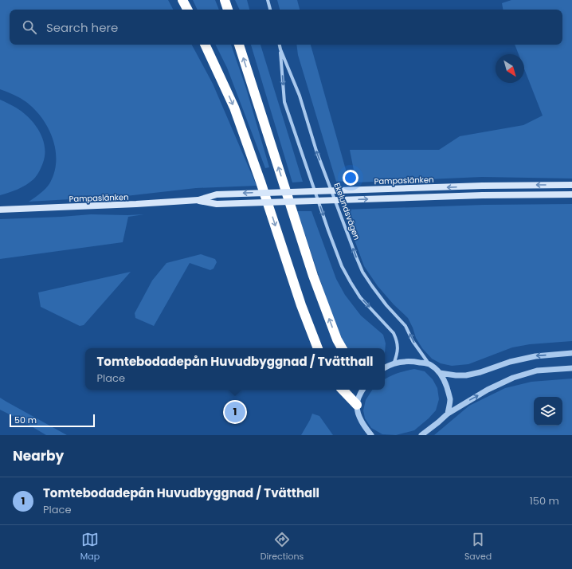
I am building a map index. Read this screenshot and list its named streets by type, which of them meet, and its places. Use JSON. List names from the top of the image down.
{
  "streets": {
    "main road": ["Pampaslänken"],
    "street": ["Ekelundsvägen"]
  },
  "scale_bar": "50 m",
  "north": "bottom right",
  "page": {
    "search": "Search here",
    "popup": ["Tomtebodadepån Huvudbyggnad / Tvätthall", "Place"],
    "pins": "1",
    "scale": "50 m",
    "heading": "Nearby",
    "list": [
      {
        "mark": "1",
        "name": "Tomtebodadepån Huvudbyggnad / Tvätthall",
        "note": "Place",
        "value": "150 m"
      }
    ],
    "nav": ["Map", "Directions", "Saved"]
  }
}
